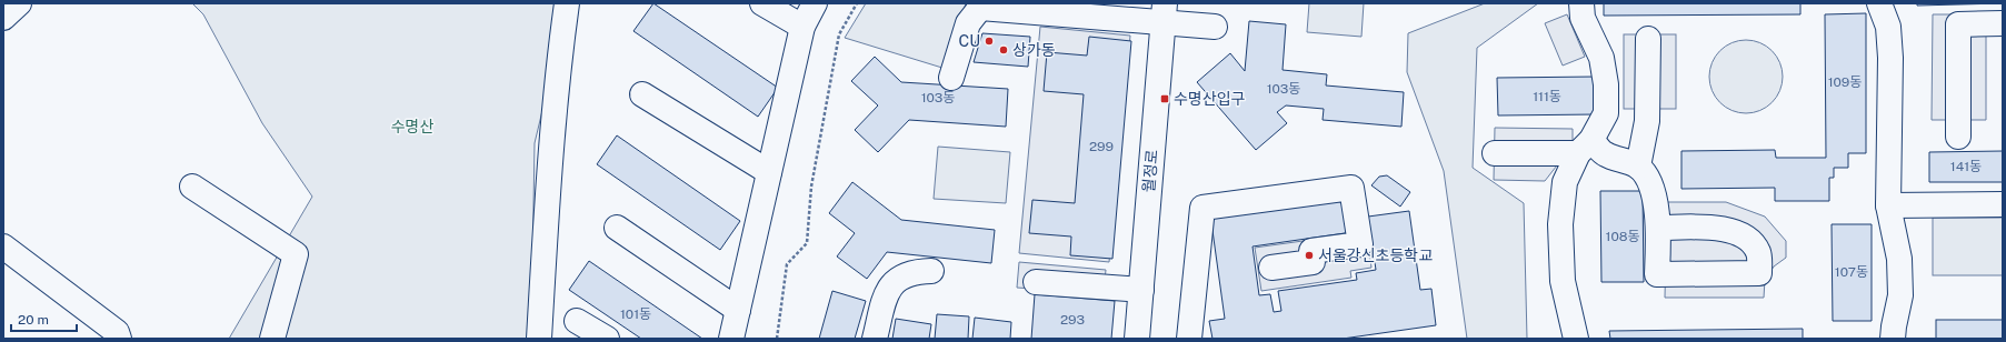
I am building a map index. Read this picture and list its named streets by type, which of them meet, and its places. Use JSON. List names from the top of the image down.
{
  "streets": {
    "street": ["월정로"]
  },
  "parks": ["수명산"],
  "places": {
    "other": ["CU", "상가동", "서울강신초등학교"],
    "transit": ["수명산입구"]
  },
  "house_numbers": [
    "109동",
    "103동",
    "111동",
    "103동",
    "299",
    "141동",
    "108동",
    "107동",
    "101동",
    "293"
  ],
  "scale_bar": "20 m"
}
